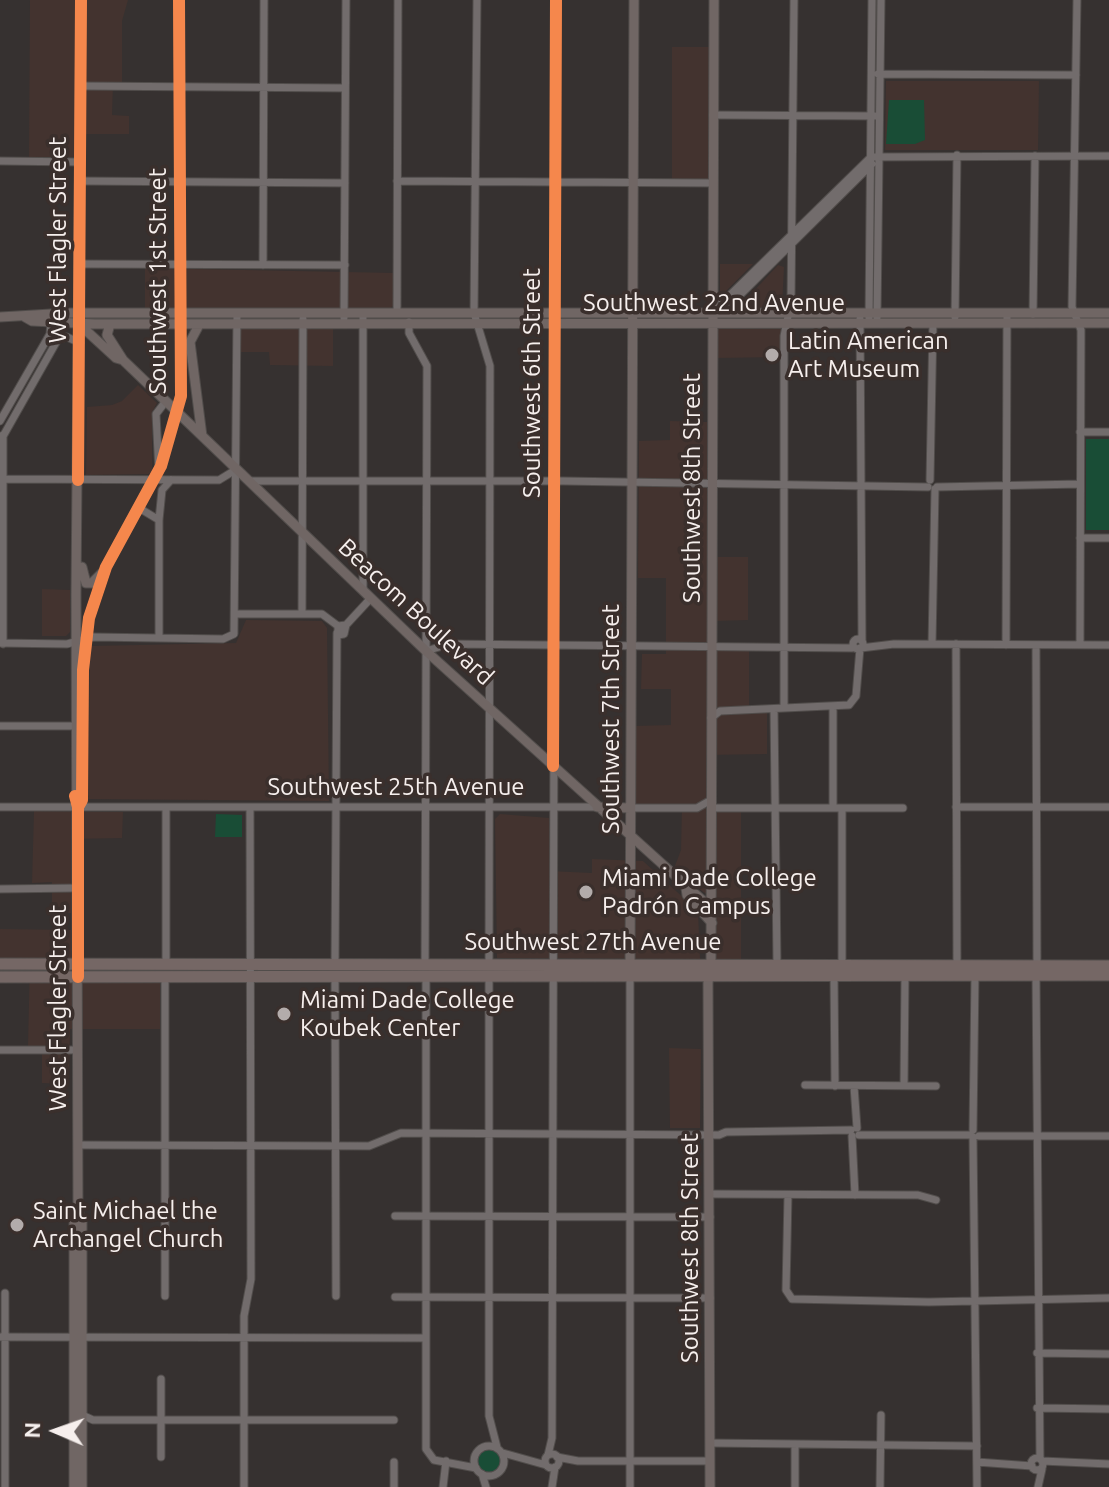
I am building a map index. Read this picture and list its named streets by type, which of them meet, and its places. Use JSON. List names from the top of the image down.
{
  "streets": {
    "highway": ["Southwest 27th Avenue"],
    "main road": [
      "West Flagler Street",
      "Southwest 1st Street",
      "Southwest 22nd Avenue",
      "Southwest 8th Street",
      "Beacom Boulevard",
      "Southwest 7th Street",
      "Southwest 25th Avenue"
    ],
    "street": ["Southwest 6th Street"]
  },
  "crossings": [
    ["West Flagler Street", "Southwest 1st Street"],
    ["West Flagler Street", "Southwest 22nd Avenue"],
    ["West Flagler Street", "Beacom Boulevard"],
    ["West Flagler Street", "Southwest 25th Avenue"],
    ["West Flagler Street", "Southwest 27th Avenue"],
    ["Southwest 1st Street", "Southwest 22nd Avenue"],
    ["Southwest 1st Street", "Beacom Boulevard"],
    ["Southwest 22nd Avenue", "Southwest 6th Street"],
    ["Southwest 22nd Avenue", "Southwest 8th Street"],
    ["Southwest 22nd Avenue", "Beacom Boulevard"],
    ["Southwest 22nd Avenue", "Southwest 7th Street"],
    ["Southwest 6th Street", "Beacom Boulevard"],
    ["Southwest 6th Street", "Southwest 25th Avenue"],
    ["Southwest 6th Street", "Southwest 27th Avenue"],
    ["Southwest 8th Street", "Beacom Boulevard"],
    ["Southwest 8th Street", "Southwest 25th Avenue"],
    ["Southwest 8th Street", "Southwest 27th Avenue"],
    ["Beacom Boulevard", "Southwest 7th Street"],
    ["Beacom Boulevard", "Southwest 25th Avenue"],
    ["Southwest 7th Street", "Southwest 25th Avenue"],
    ["Southwest 7th Street", "Southwest 27th Avenue"]
  ],
  "places": [
    "Latin American Art Museum",
    "Miami Dade College Padrón Campus",
    "Miami Dade College Koubek Center",
    "Saint Michael the Archangel Church"
  ],
  "north": "left"
}
